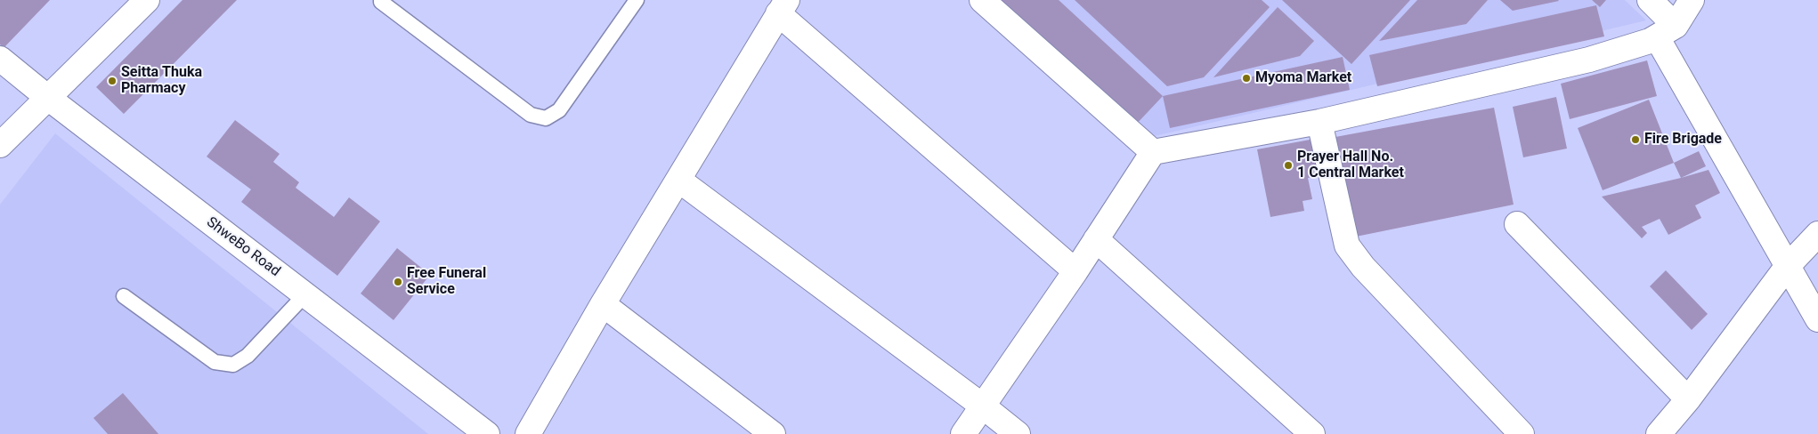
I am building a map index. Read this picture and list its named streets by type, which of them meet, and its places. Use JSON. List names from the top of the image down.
{
  "streets": {
    "street": ["ShweBo Road"]
  },
  "places": [
    "Myoma Market",
    "Seitta Thuka Pharmacy",
    "Fire Brigade",
    "Prayer Hall No. 1 Central Market",
    "Free Funeral Service"
  ]
}
